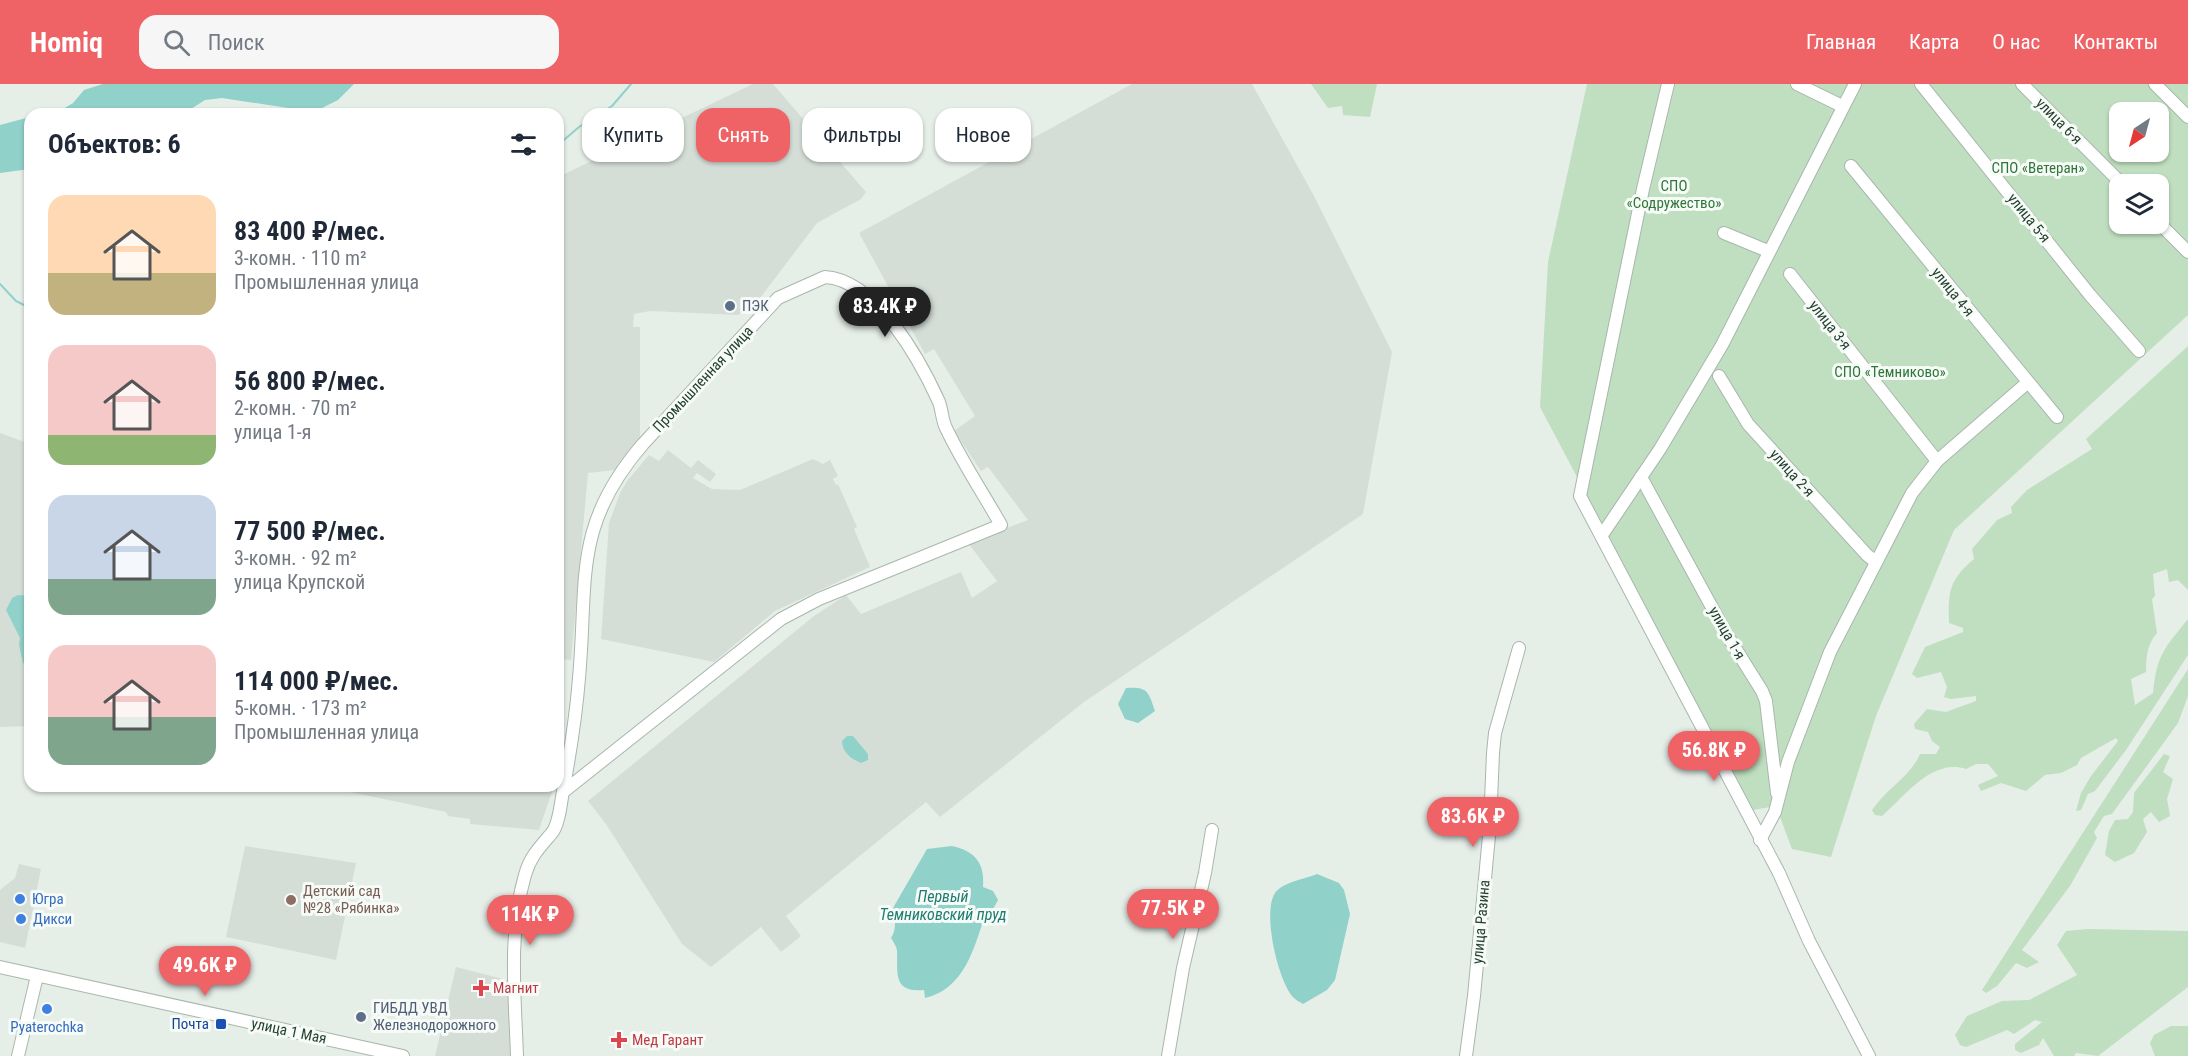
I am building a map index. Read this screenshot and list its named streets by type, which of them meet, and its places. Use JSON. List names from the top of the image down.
{
  "streets": {
    "street": [
      "улица 6-я",
      "улица 5-я",
      "улица 4-я",
      "улица 3-я",
      "Промышленная улица",
      "улица 2-я",
      "улица 1-я",
      "улица Разина",
      "улица 1 Мая"
    ]
  },
  "water": ["Первый Темниковский пруд"],
  "parks": ["СПО «Ветеран»", "СПО «Содружество»", "СПО «Темниково»"],
  "places": {
    "other": [
      "ПЭК",
      "Югра",
      "Детский сад №28 «Рябинка»",
      "Дикси",
      "Pyaterochka",
      "ГИБДД УВД Железнодорожного"
    ],
    "health": ["Магнит", "Мед Гарант"],
    "transit": ["Почта"]
  },
  "north": "bottom left",
  "page": {
    "header": "Homiq",
    "search": "Поиск",
    "nav": [
      "Главная",
      "Карта",
      "О нас",
      "Контакты"
    ],
    "chip": [
      "Купить",
      "Снять",
      "Фильтры",
      "Новое"
    ],
    "heading": "Объектов: 6",
    "list": [
      {
        "name": "83 400 ₽/мес.",
        "note": "3-комн. · 110 m² · Промышленная улица"
      },
      {
        "name": "56 800 ₽/мес.",
        "note": "2-комн. · 70 m² · улица 1-я"
      },
      {
        "name": "77 500 ₽/мес.",
        "note": "3-комн. · 92 m² · улица Крупской"
      },
      {
        "name": "114 000 ₽/мес.",
        "note": "5-комн. · 173 m² · Промышленная улица"
      }
    ],
    "price": [
      "83.4K ₽",
      "56.8K ₽",
      "83.6K ₽",
      "77.5K ₽",
      "114K ₽",
      "49.6K ₽"
    ]
  }
}
